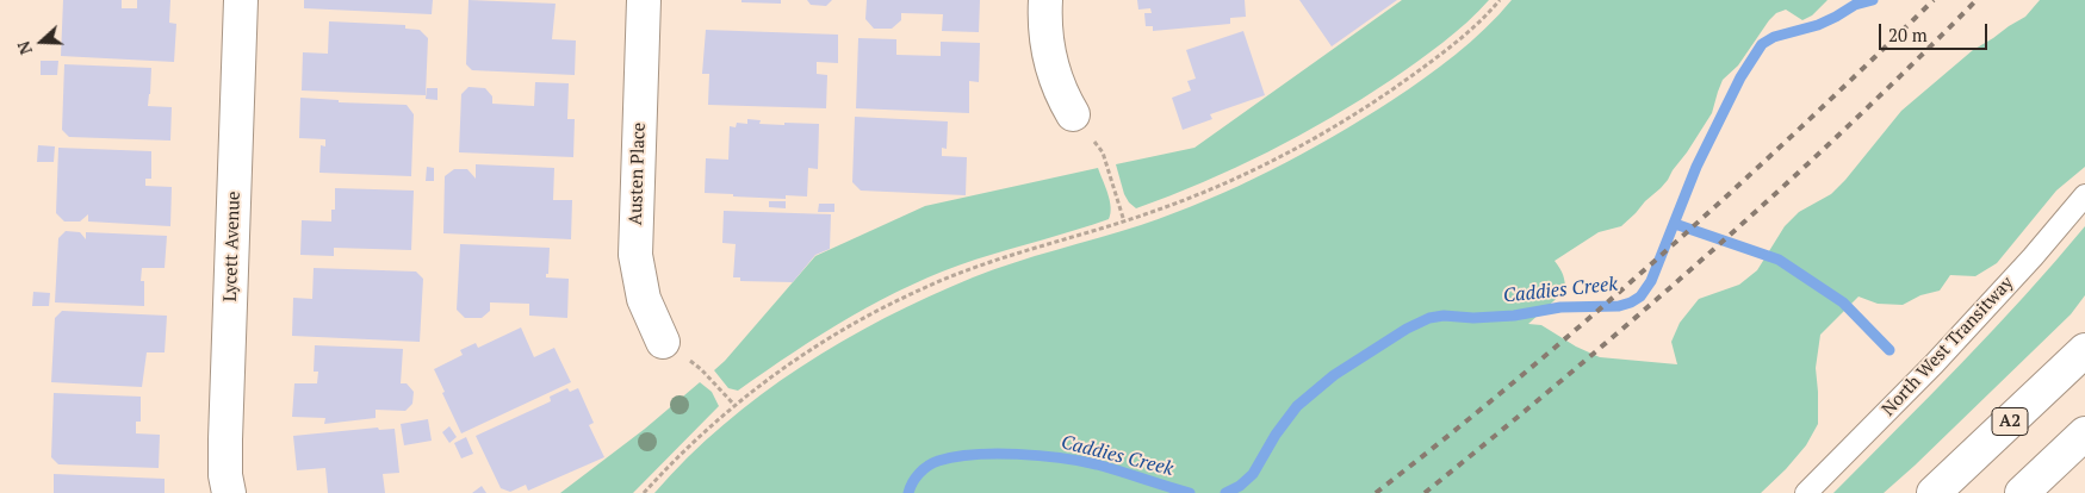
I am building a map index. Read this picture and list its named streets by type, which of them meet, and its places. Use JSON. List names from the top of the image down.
{
  "streets": {
    "main road": ["Austen Place", "Lycett Avenue", "A2"],
    "lane": ["North West Transitway"]
  },
  "water": ["Caddies Creek"],
  "scale_bar": "20 m",
  "north": "left"
}
